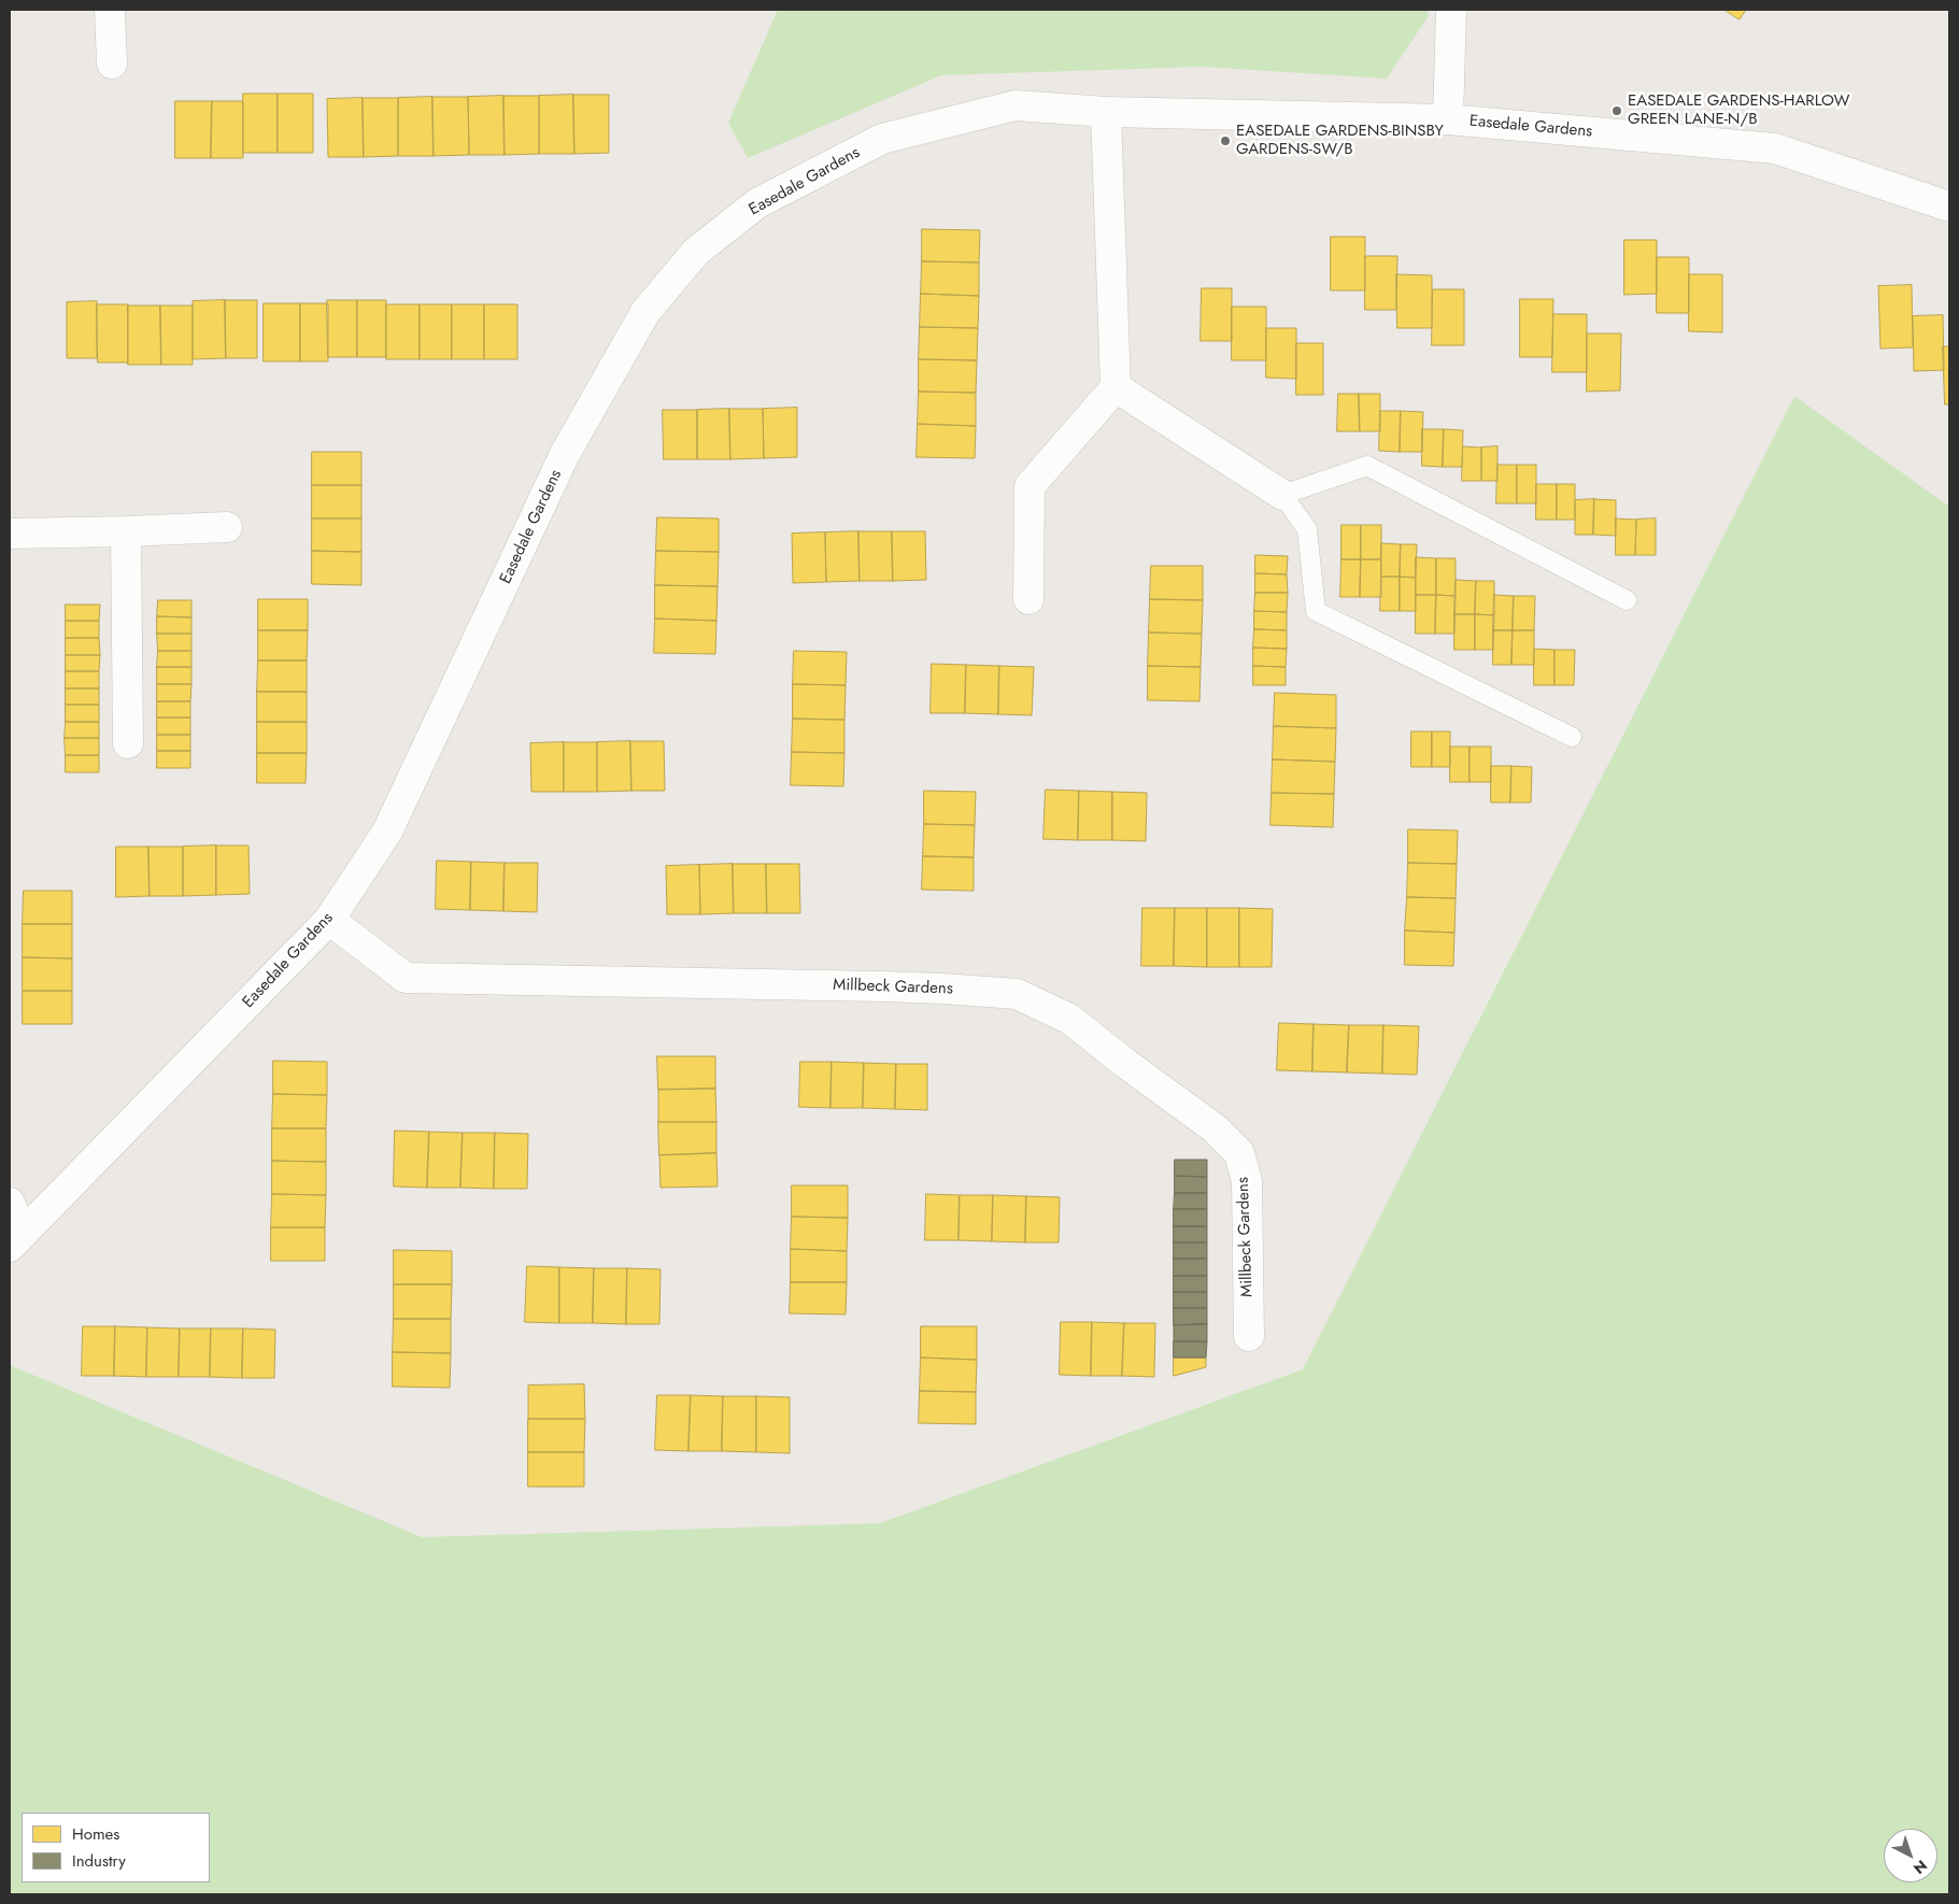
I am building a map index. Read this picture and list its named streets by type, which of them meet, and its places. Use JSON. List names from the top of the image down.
{
  "streets": {
    "street": ["Easedale Gardens", "Millbeck Gardens"]
  },
  "crossings": [
    ["Easedale Gardens", "Millbeck Gardens"]
  ],
  "places": ["EASEDALE GARDENS-HARLOW GREEN LANE-N/B", "EASEDALE GARDENS-BINSBY GARDENS-SW/B"],
  "legend": ["Homes", "Industry"],
  "north": "bottom right"
}
